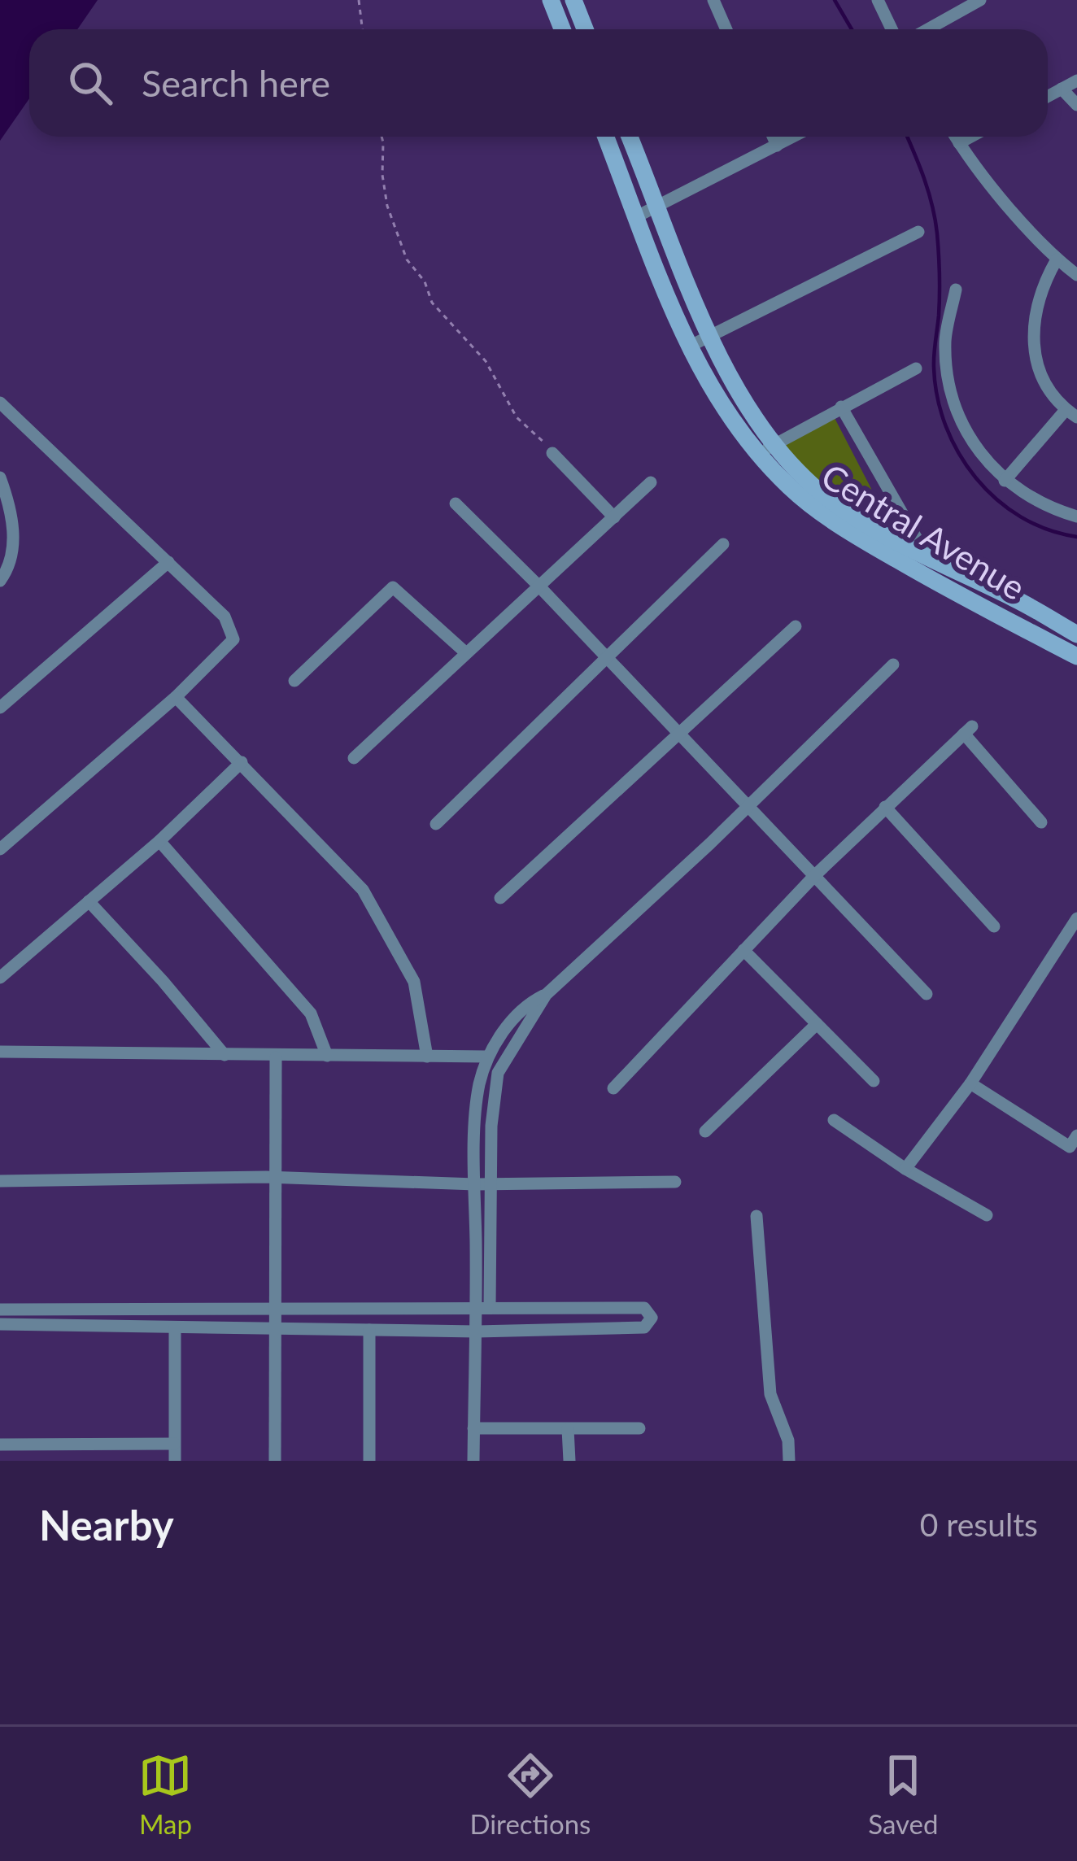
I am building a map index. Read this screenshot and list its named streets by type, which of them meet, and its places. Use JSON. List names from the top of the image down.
{
  "streets": {
    "street": ["Central Avenue"]
  },
  "page": {
    "search": "Search here",
    "heading": ["Nearby", "0 results"],
    "nav": ["Map", "Directions", "Saved"]
  }
}
